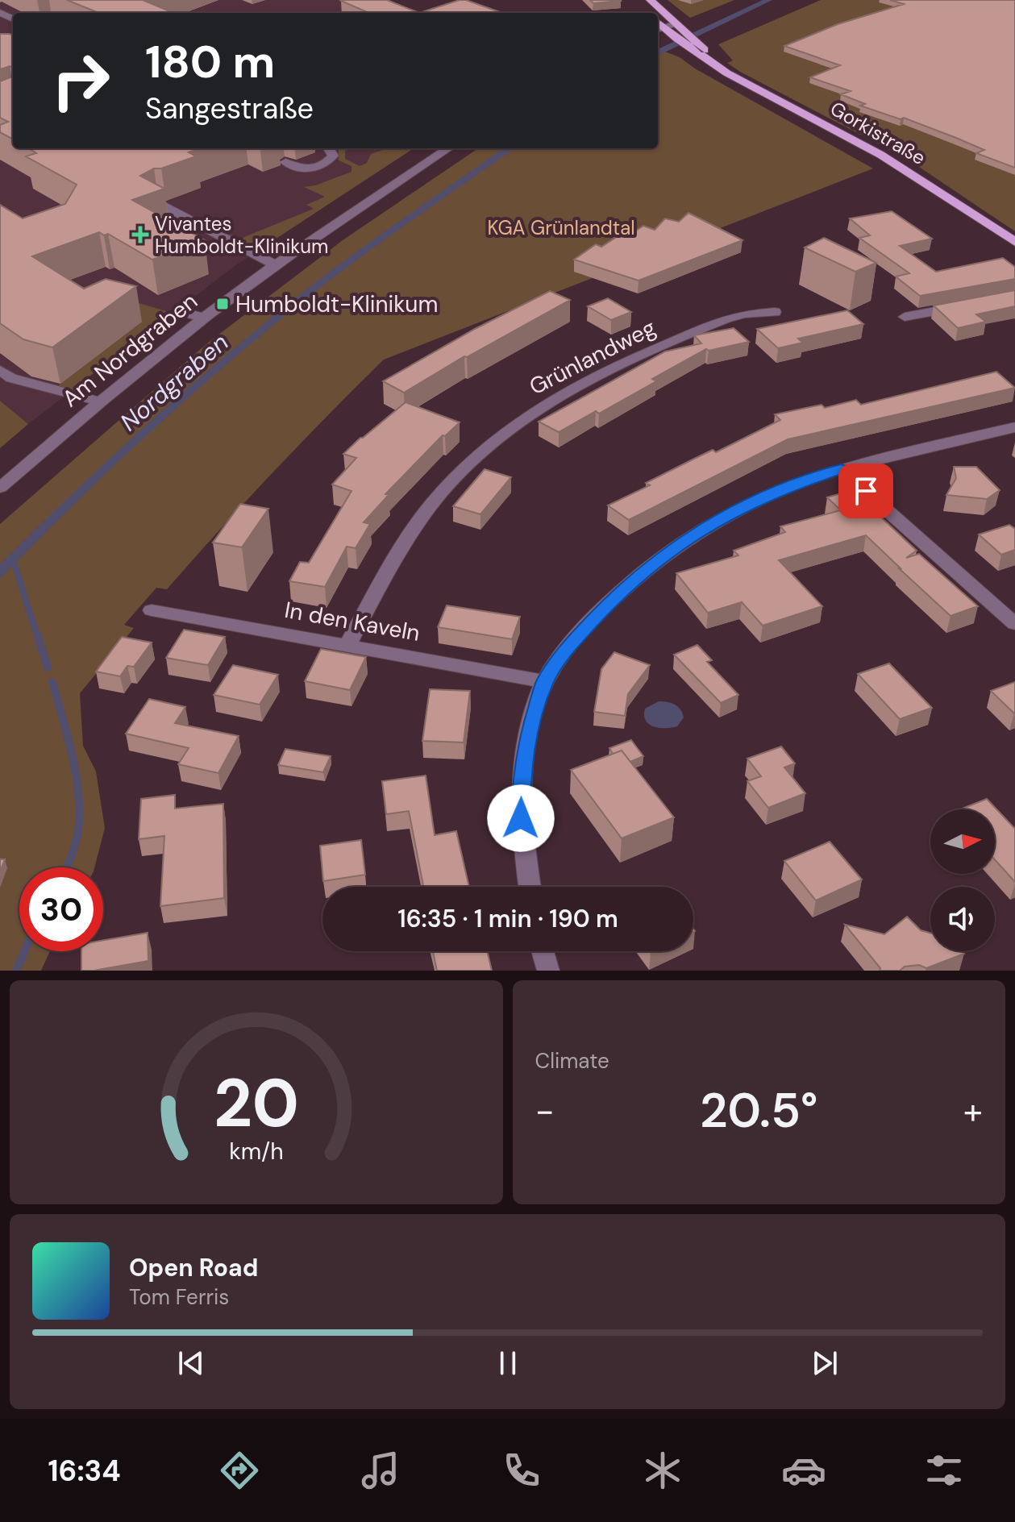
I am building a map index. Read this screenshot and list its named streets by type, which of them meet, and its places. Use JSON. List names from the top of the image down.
{
  "streets": {
    "main road": ["Gorkistraße"],
    "street": ["Am Nordgraben", "Grünlandweg", "In den Kaveln"]
  },
  "crossings": [
    ["Grünlandweg", "In den Kaveln"]
  ],
  "water": ["Nordgraben"],
  "parks": ["KGA Grünlandtal"],
  "places": {
    "health": ["Vivantes Humboldt-Klinikum"],
    "transit": ["Humboldt-Klinikum"]
  },
  "north": "right",
  "page": {
    "turn": ["180 m", "Sangestraße"],
    "limit": "30",
    "trip": "16:35 · 1 min · 190 m",
    "tile": "Climate",
    "heat": ["−", "20.5°", "+"],
    "song": ["Open Road", "Tom Ferris"],
    "tabs": "16:34",
    "gauge": ["20", "km/h"]
  }
}
